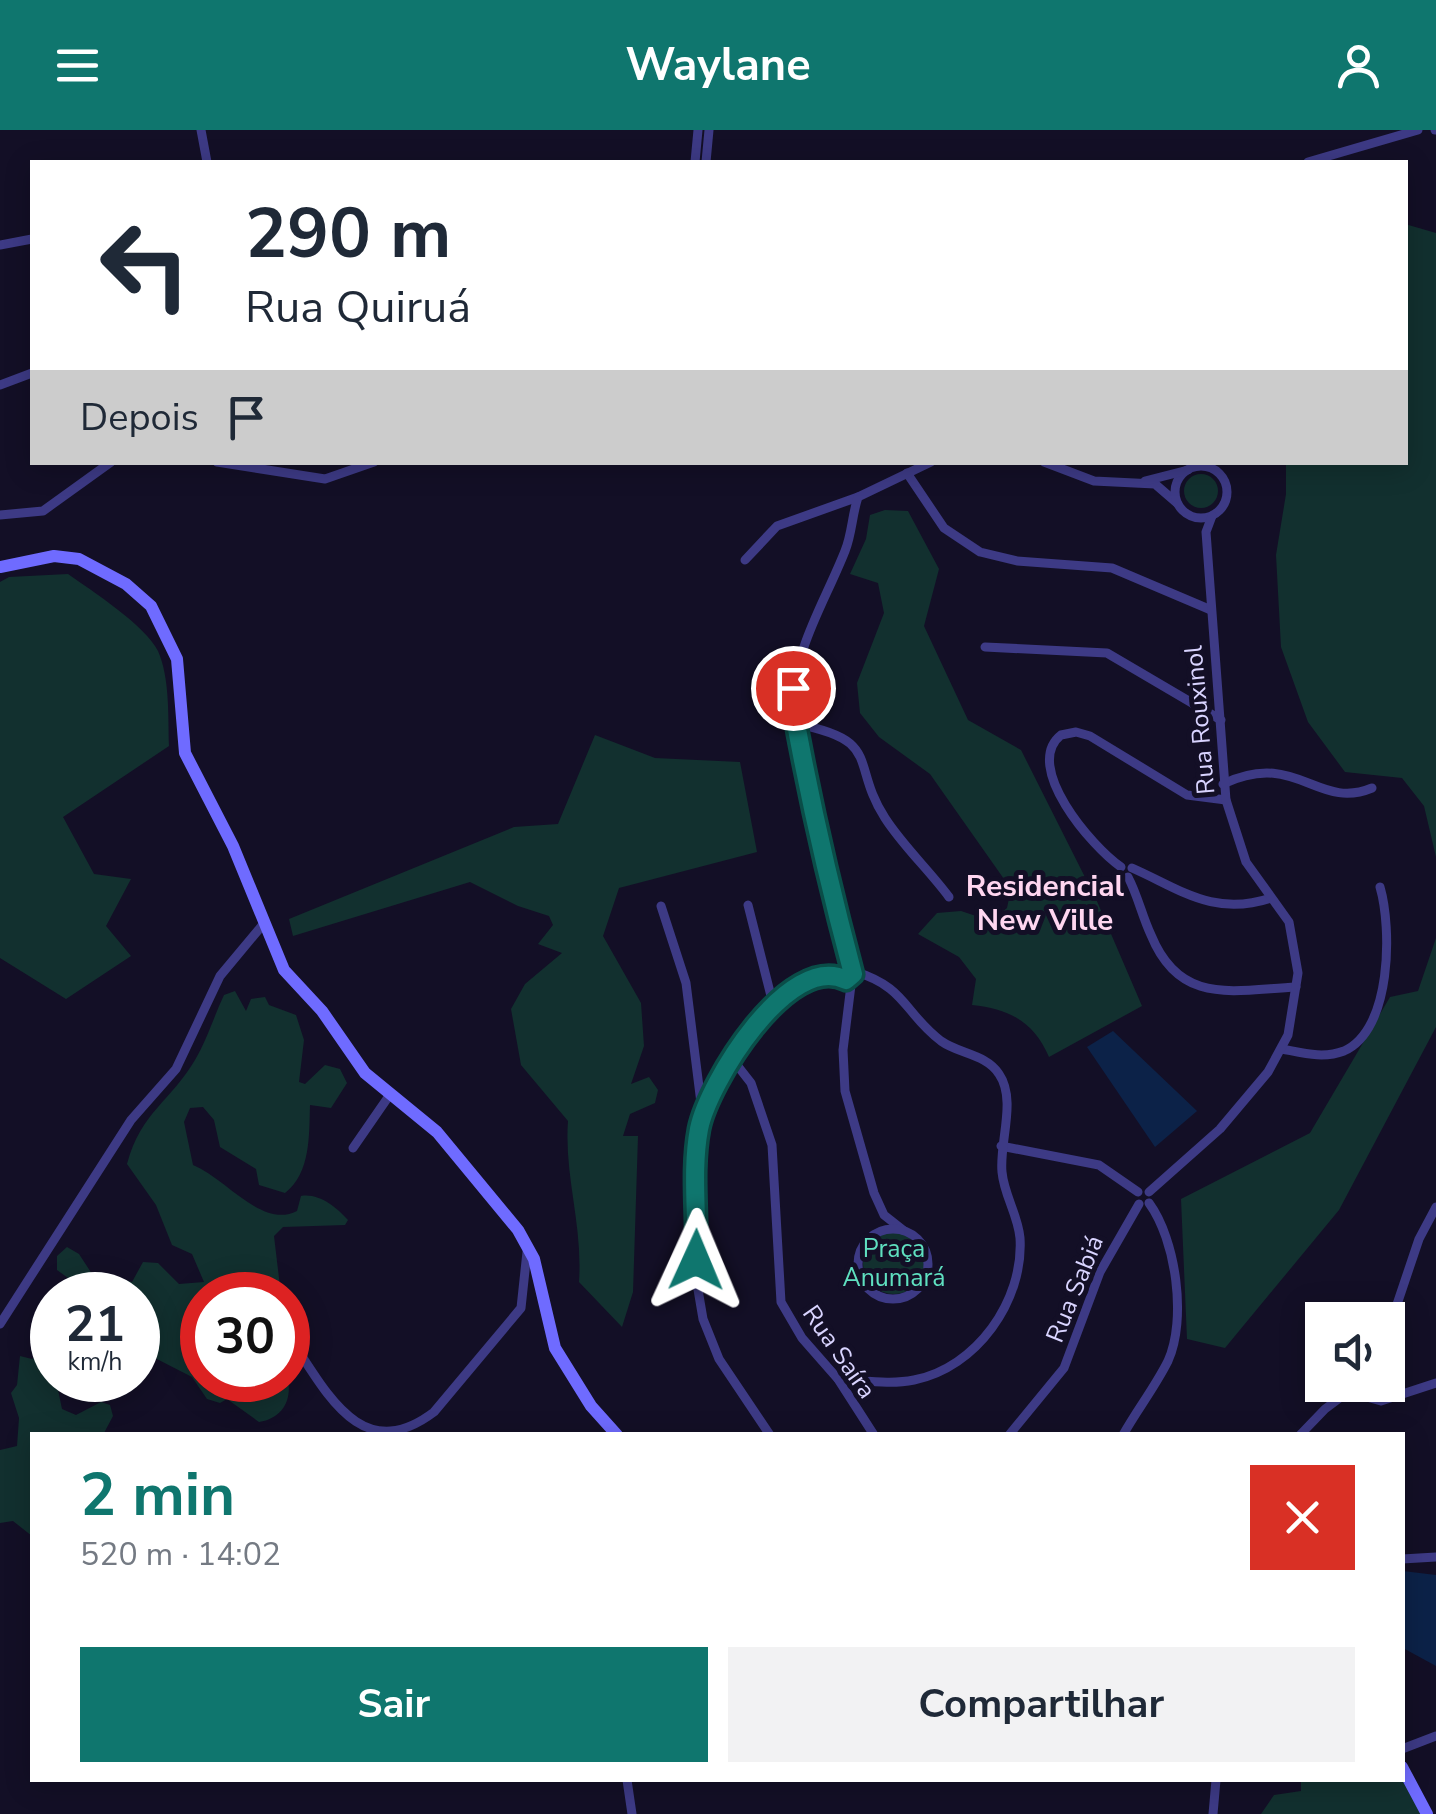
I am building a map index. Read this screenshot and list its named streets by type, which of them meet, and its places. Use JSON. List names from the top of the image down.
{
  "streets": {
    "street": ["Rua Rouxinol", "Rua Sabiá", "Rua Saíra"]
  },
  "crossings": [
    ["Rua Rouxinol", "Rua Sabiá"]
  ],
  "districts": ["Residencial New Ville"],
  "parks": ["Praça Anumará"],
  "page": {
    "header": "Waylane",
    "turn": ["290 m", "Rua Quiruá"],
    "then": "Depois",
    "speed": "21 km/h",
    "limit": "30",
    "heading": ["2 min", "520 m · 14:02"],
    "buttons": ["Sair", "Compartilhar"]
  }
}
